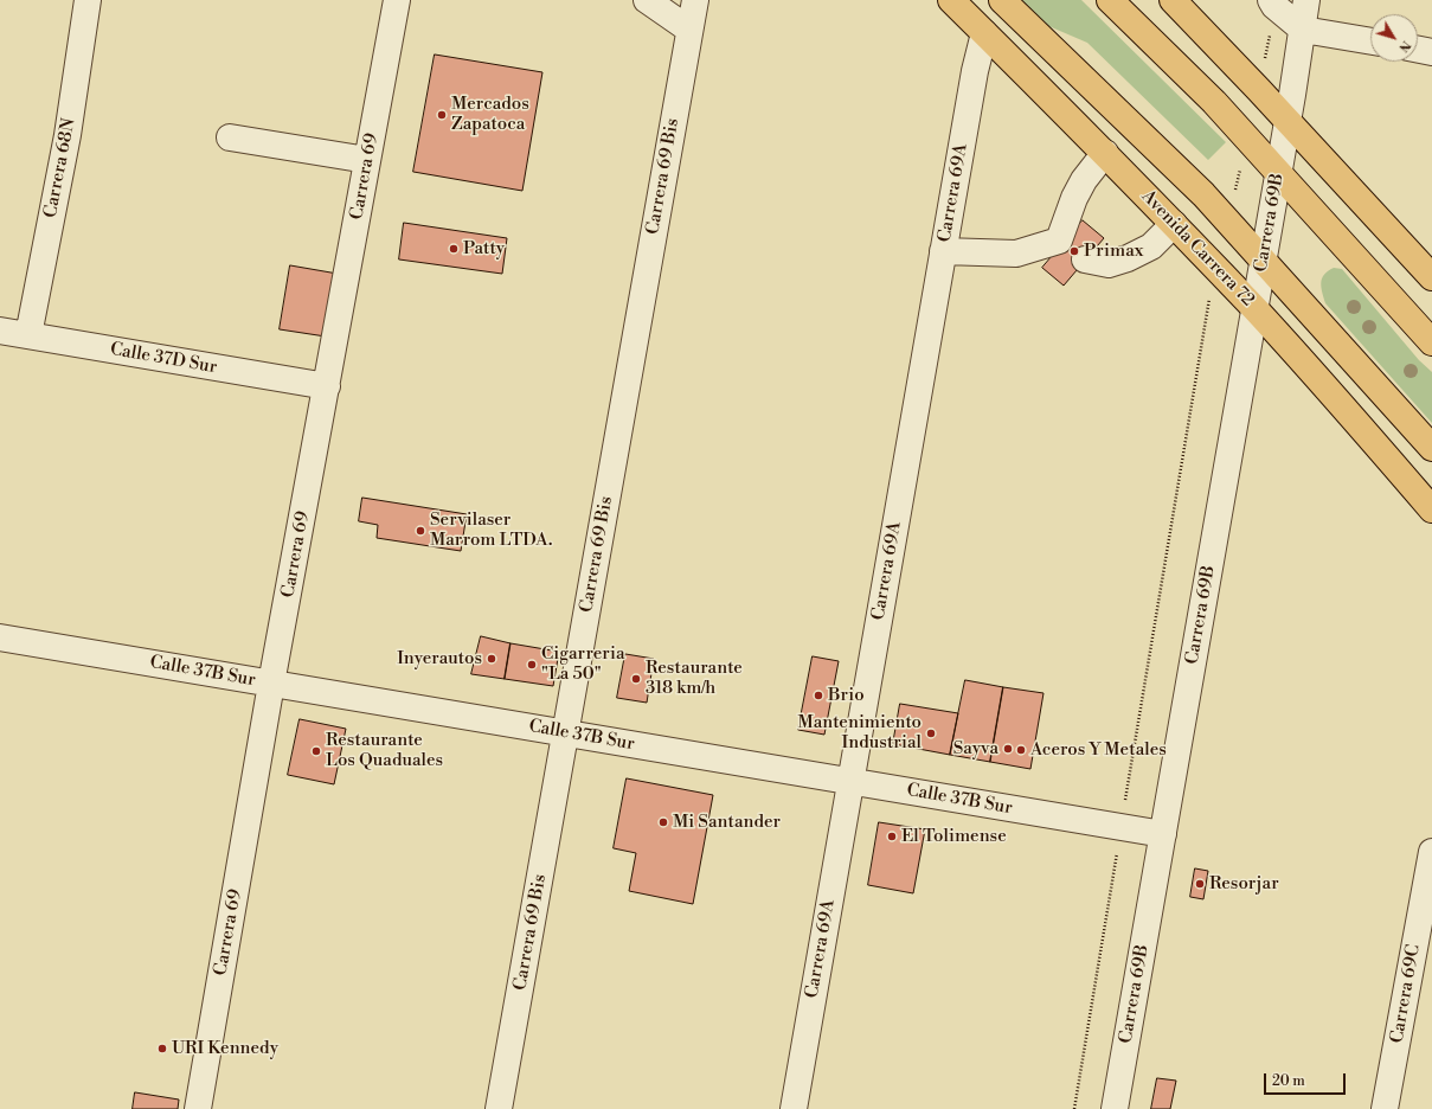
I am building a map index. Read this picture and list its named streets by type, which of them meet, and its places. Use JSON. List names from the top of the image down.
{
  "streets": {
    "highway": ["Avenida Carrera 72"],
    "street": [
      "Carrera 68N",
      "Carrera 69",
      "Carrera 69 Bis",
      "Carrera 69A",
      "Carrera 69B",
      "Calle 37D Sur",
      "Calle 37B Sur",
      "Carrera 69C"
    ]
  },
  "crossings": [
    ["Carrera 68N", "Calle 37D Sur"],
    ["Carrera 69", "Calle 37D Sur"],
    ["Carrera 69", "Calle 37B Sur"],
    ["Carrera 69 Bis", "Calle 37B Sur"],
    ["Carrera 69A", "Avenida Carrera 72"],
    ["Carrera 69A", "Calle 37B Sur"],
    ["Carrera 69B", "Avenida Carrera 72"],
    ["Carrera 69B", "Calle 37B Sur"]
  ],
  "places": [
    "Mercados Zapatoca",
    "Patty",
    "Primax",
    "Servilaser Marrom LTDA.",
    "Inyerautos",
    "Cigarreria \"La 50\"",
    "Restaurante 318 km/h",
    "Brio",
    "Mantenimiento Industrial",
    "Sayva",
    "Aceros Y Metales",
    "Restaurante Los Quaduales",
    "Mi Santander",
    "El Tolimense",
    "Resorjar",
    "URI Kennedy"
  ],
  "scale_bar": "20 m",
  "north": "bottom right"
}
